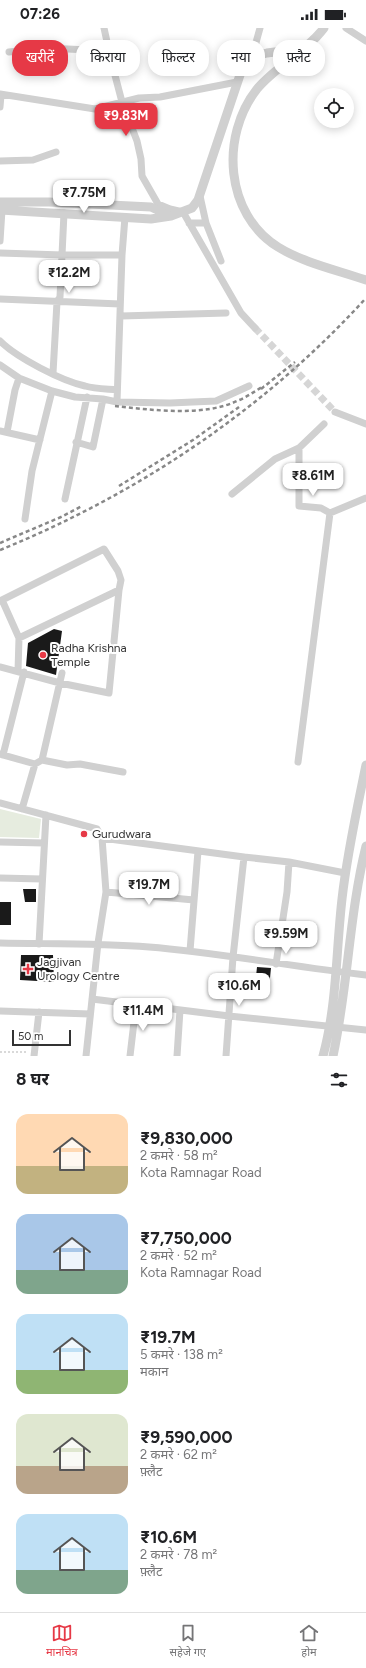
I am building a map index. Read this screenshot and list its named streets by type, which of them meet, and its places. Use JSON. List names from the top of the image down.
{
  "places": {
    "other": ["Radha Krishna Temple", "Gurudwara"],
    "health": ["Jagjivan Urology Centre"]
  },
  "scale_bar": "50 m",
  "page": {
    "status": "07:26",
    "chip": [
      "खरीदें",
      "किराया",
      "फ़िल्टर",
      "नया",
      "फ़्लैट"
    ],
    "price": [
      "₹9.83M",
      "₹7.75M",
      "₹12.2M",
      "₹8.61M",
      "₹19.7M",
      "₹9.59M",
      "₹10.6M",
      "₹11.4M"
    ],
    "scale": "50 m",
    "heading": "8 घर",
    "list": [
      {
        "name": "₹9,830,000",
        "note": "2 कमरे · 58 m² · Kota Ramnagar Road"
      },
      {
        "name": "₹7,750,000",
        "note": "2 कमरे · 52 m² · Kota Ramnagar Road"
      },
      {
        "name": "₹19.7M",
        "note": "5 कमरे · 138 m² · मकान"
      },
      {
        "name": "₹9,590,000",
        "note": "2 कमरे · 62 m² · फ़्लैट"
      },
      {
        "name": "₹10.6M",
        "note": "2 कमरे · 78 m² · फ़्लैट"
      }
    ],
    "tabs": ["मानचित्र", "सहेजे गए", "होम"]
  }
}
